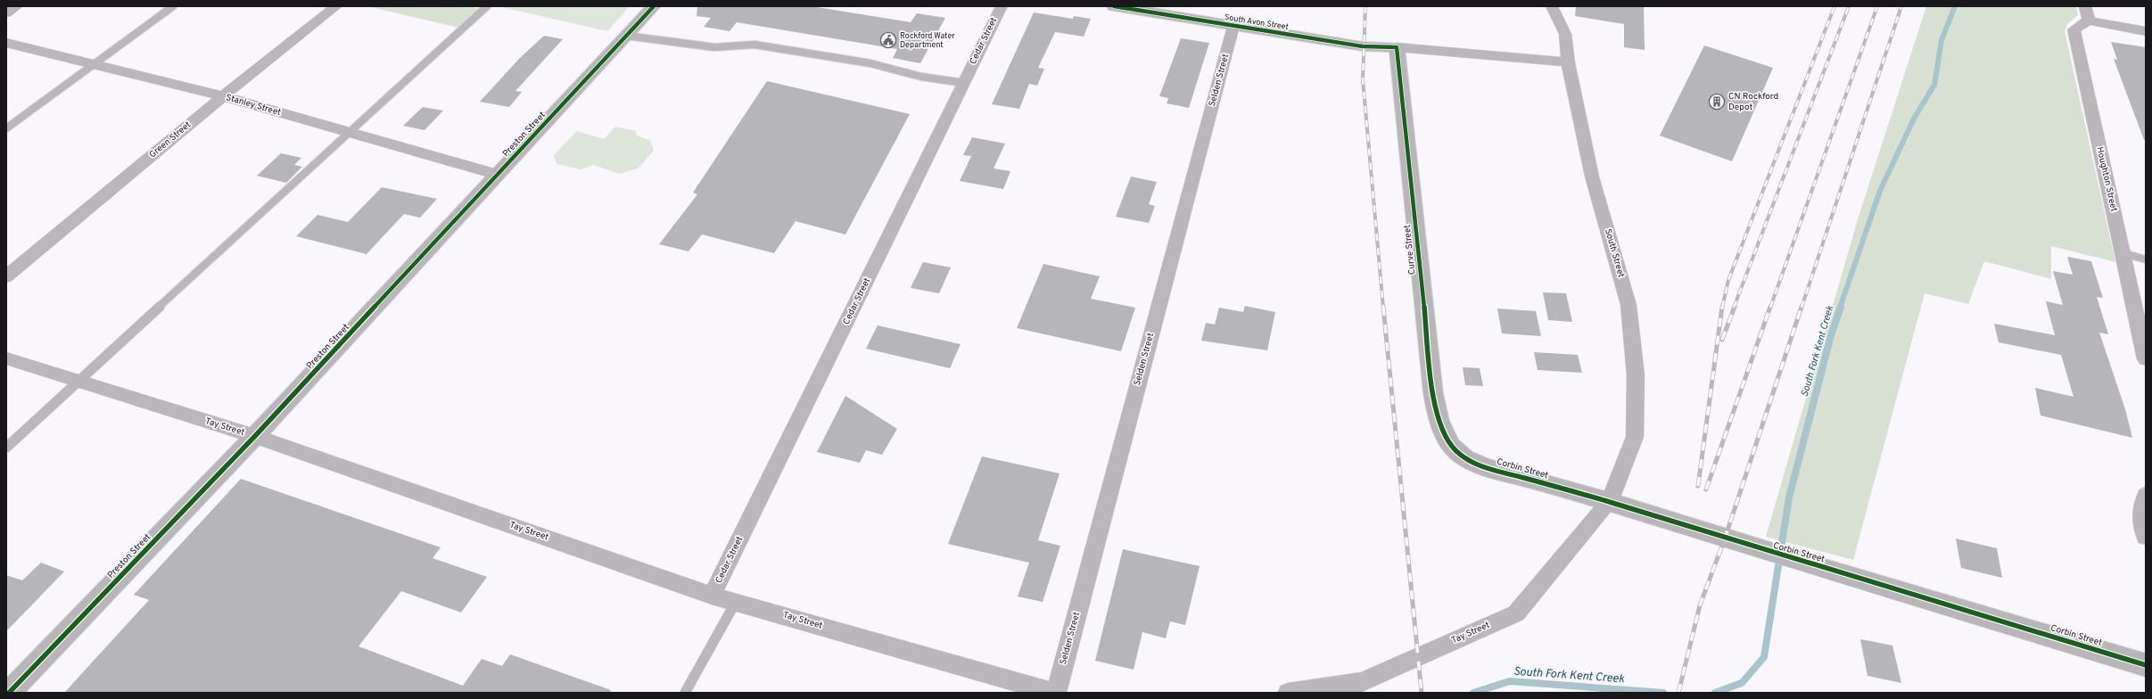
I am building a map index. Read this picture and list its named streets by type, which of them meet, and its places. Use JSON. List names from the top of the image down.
{
  "streets": {
    "street": [
      "South Avon Street",
      "Cedar Street",
      "Selden Street",
      "Stanley Street",
      "Preston Street",
      "Green Street",
      "Houghton Street",
      "Curve Street",
      "South Street",
      "Tay Street",
      "Corbin Street"
    ]
  },
  "crossings": [
    ["South Avon Street", "Selden Street"],
    ["South Avon Street", "Curve Street"],
    ["South Avon Street", "South Street"],
    ["Cedar Street", "Tay Street"],
    ["Selden Street", "Tay Street"],
    ["Stanley Street", "Preston Street"],
    ["Stanley Street", "Green Street"],
    ["Preston Street", "Tay Street"],
    ["Curve Street", "Corbin Street"],
    ["South Street", "Tay Street"],
    ["South Street", "Corbin Street"],
    ["Tay Street", "Corbin Street"]
  ],
  "water": ["South Fork Kent Creek"],
  "places": {
    "public building": ["Rockford Water Department"],
    "building": ["CN Rockford Depot"]
  }
}
